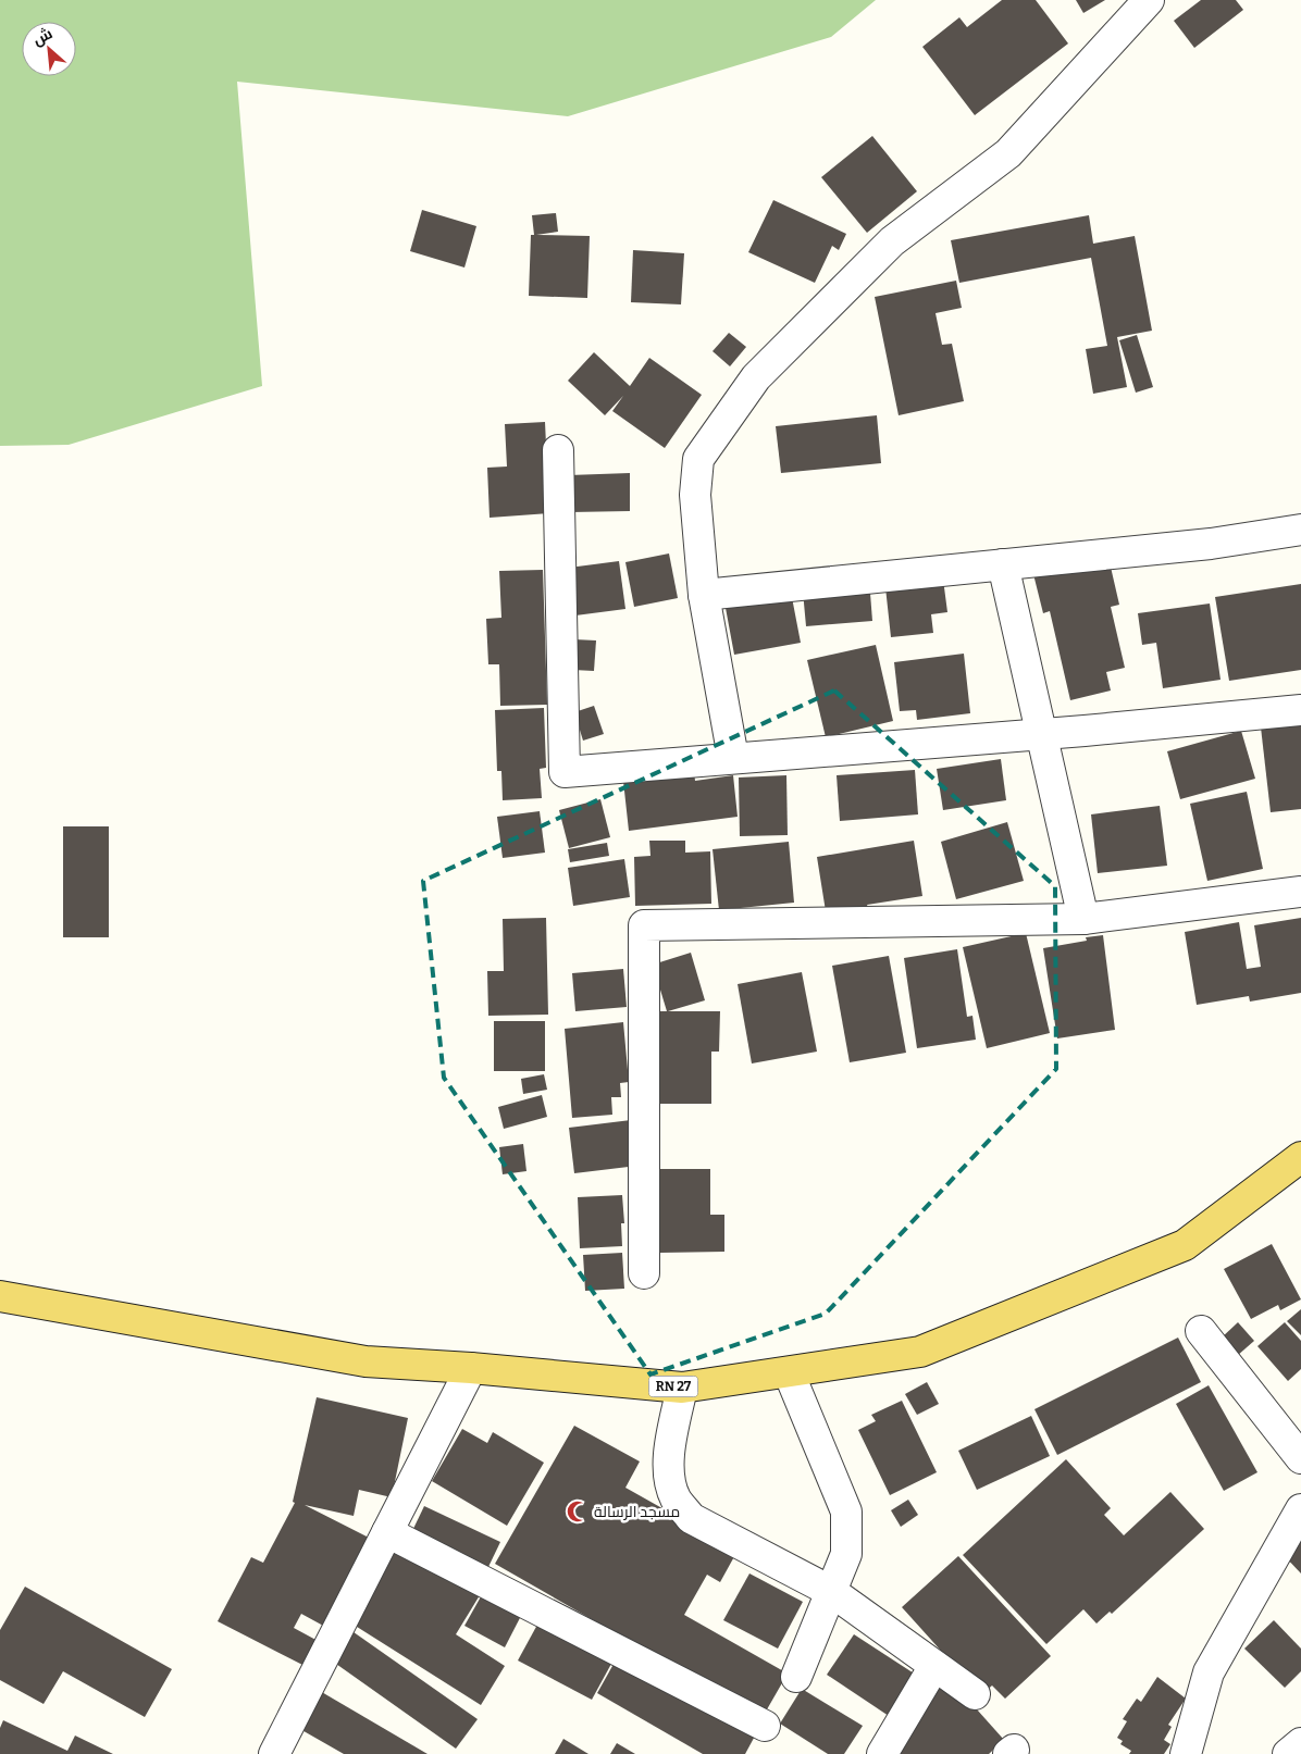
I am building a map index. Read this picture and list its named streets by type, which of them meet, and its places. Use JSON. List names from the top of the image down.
{
  "streets": {
    "main road": ["RN 27"]
  },
  "places": {
    "mosque": ["مسجد الرسالة"]
  },
  "north": "top left"
}
